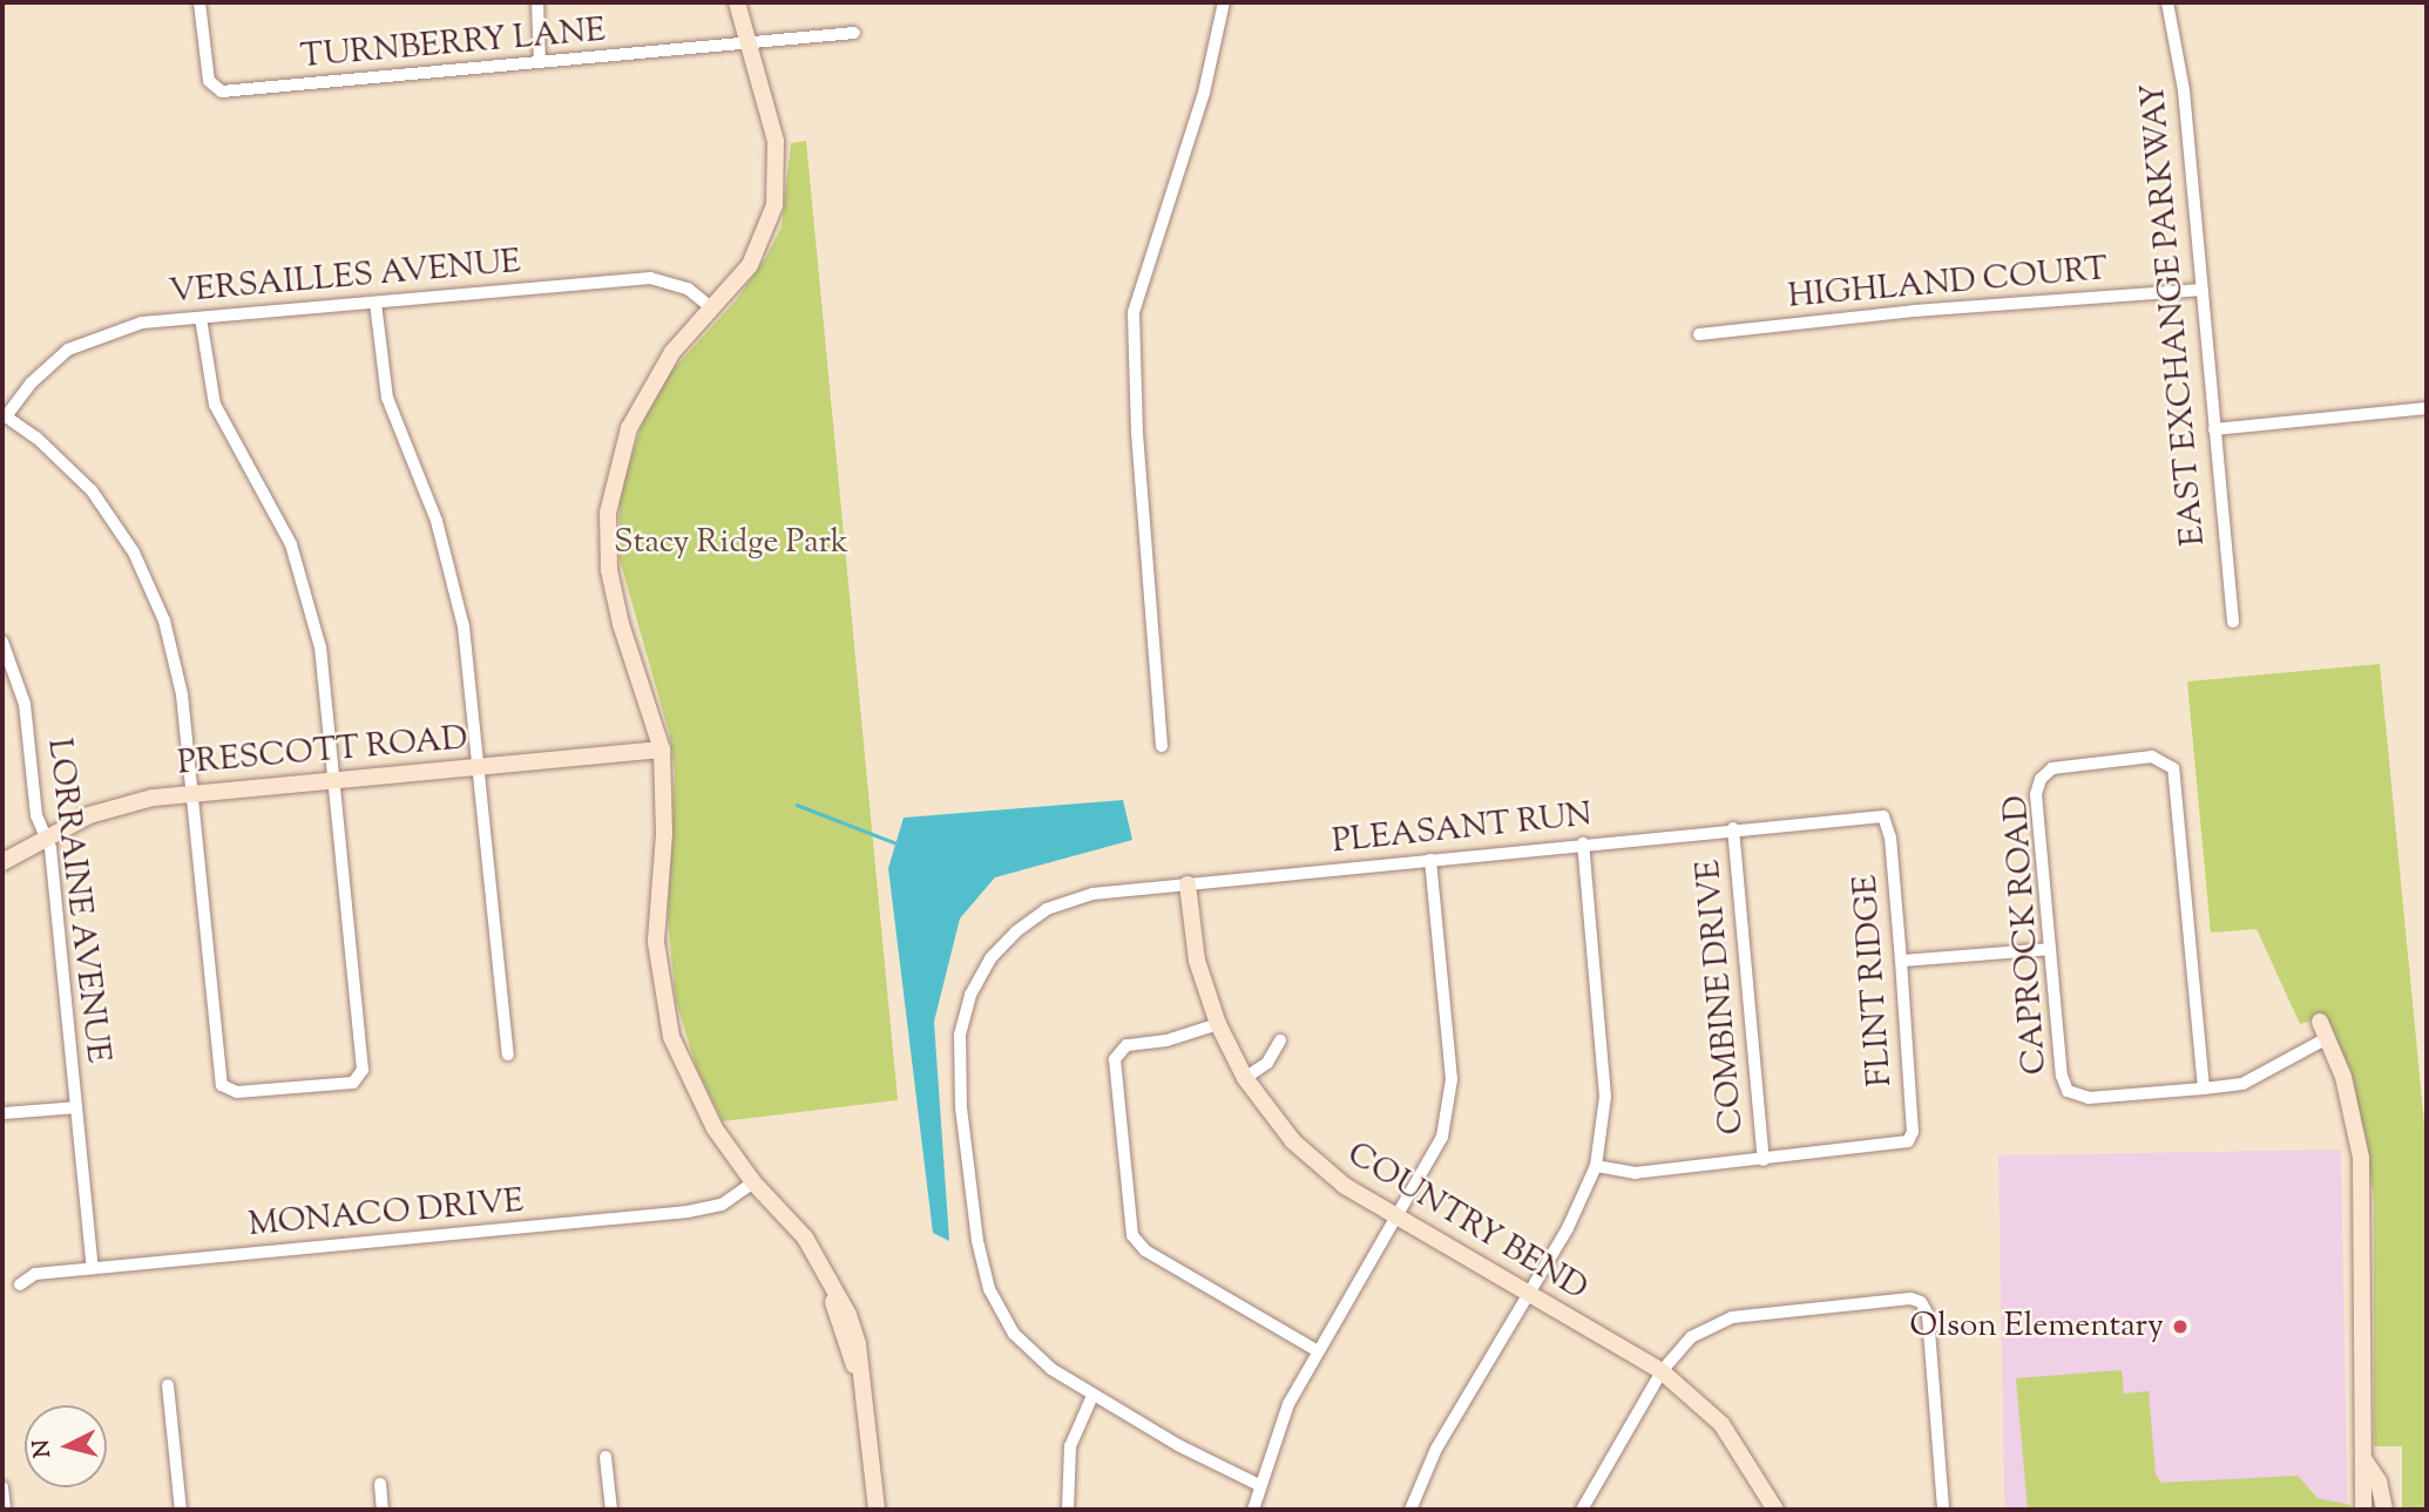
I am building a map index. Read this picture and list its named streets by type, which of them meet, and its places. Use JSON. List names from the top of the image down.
{
  "streets": {
    "street": [
      "TURNBERRY LANE",
      "VERSAILLES AVENUE",
      "HIGHLAND COURT",
      "EAST EXCHANGE PARKWAY",
      "PRESCOTT ROAD",
      "PLEASANT RUN",
      "LORRAINE AVENUE",
      "CAPROCK ROAD",
      "FLINT RIDGE",
      "COMBINE DRIVE",
      "MONACO DRIVE",
      "COUNTRY BEND"
    ]
  },
  "crossings": [
    ["HIGHLAND COURT", "EAST EXCHANGE PARKWAY"],
    ["PRESCOTT ROAD", "LORRAINE AVENUE"],
    ["PLEASANT RUN", "FLINT RIDGE"],
    ["PLEASANT RUN", "COMBINE DRIVE"],
    ["PLEASANT RUN", "COUNTRY BEND"],
    ["LORRAINE AVENUE", "MONACO DRIVE"],
    ["FLINT RIDGE", "COMBINE DRIVE"]
  ],
  "parks": ["Stacy Ridge Park"],
  "places": ["Olson Elementary"],
  "north": "left"
}
